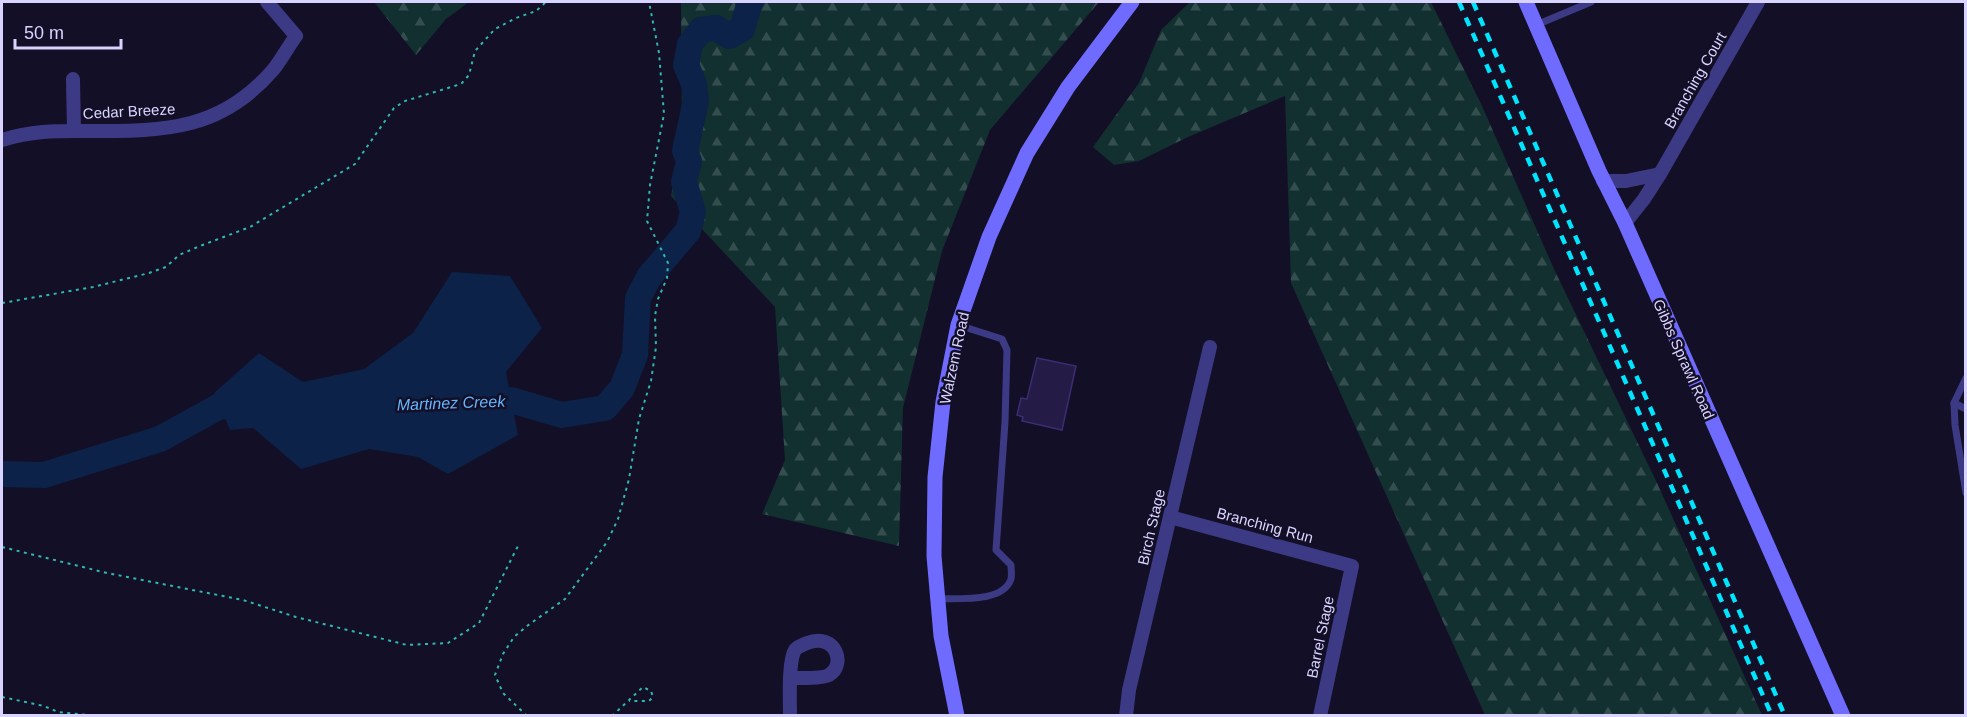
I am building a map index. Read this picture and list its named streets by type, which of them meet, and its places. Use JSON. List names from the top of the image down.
{
  "streets": {
    "main road": ["Walzem Road", "Gibbs Sprawl Road"],
    "street": [
      "Branching Court",
      "Cedar Breeze",
      "Branching Run",
      "Birch Stage",
      "Barrel Stage"
    ]
  },
  "crossings": [
    ["Branching Court", "Gibbs Sprawl Road"],
    ["Branching Run", "Birch Stage"],
    ["Branching Run", "Barrel Stage"]
  ],
  "water": ["Martinez Creek"],
  "scale_bar": "50 m"
}
